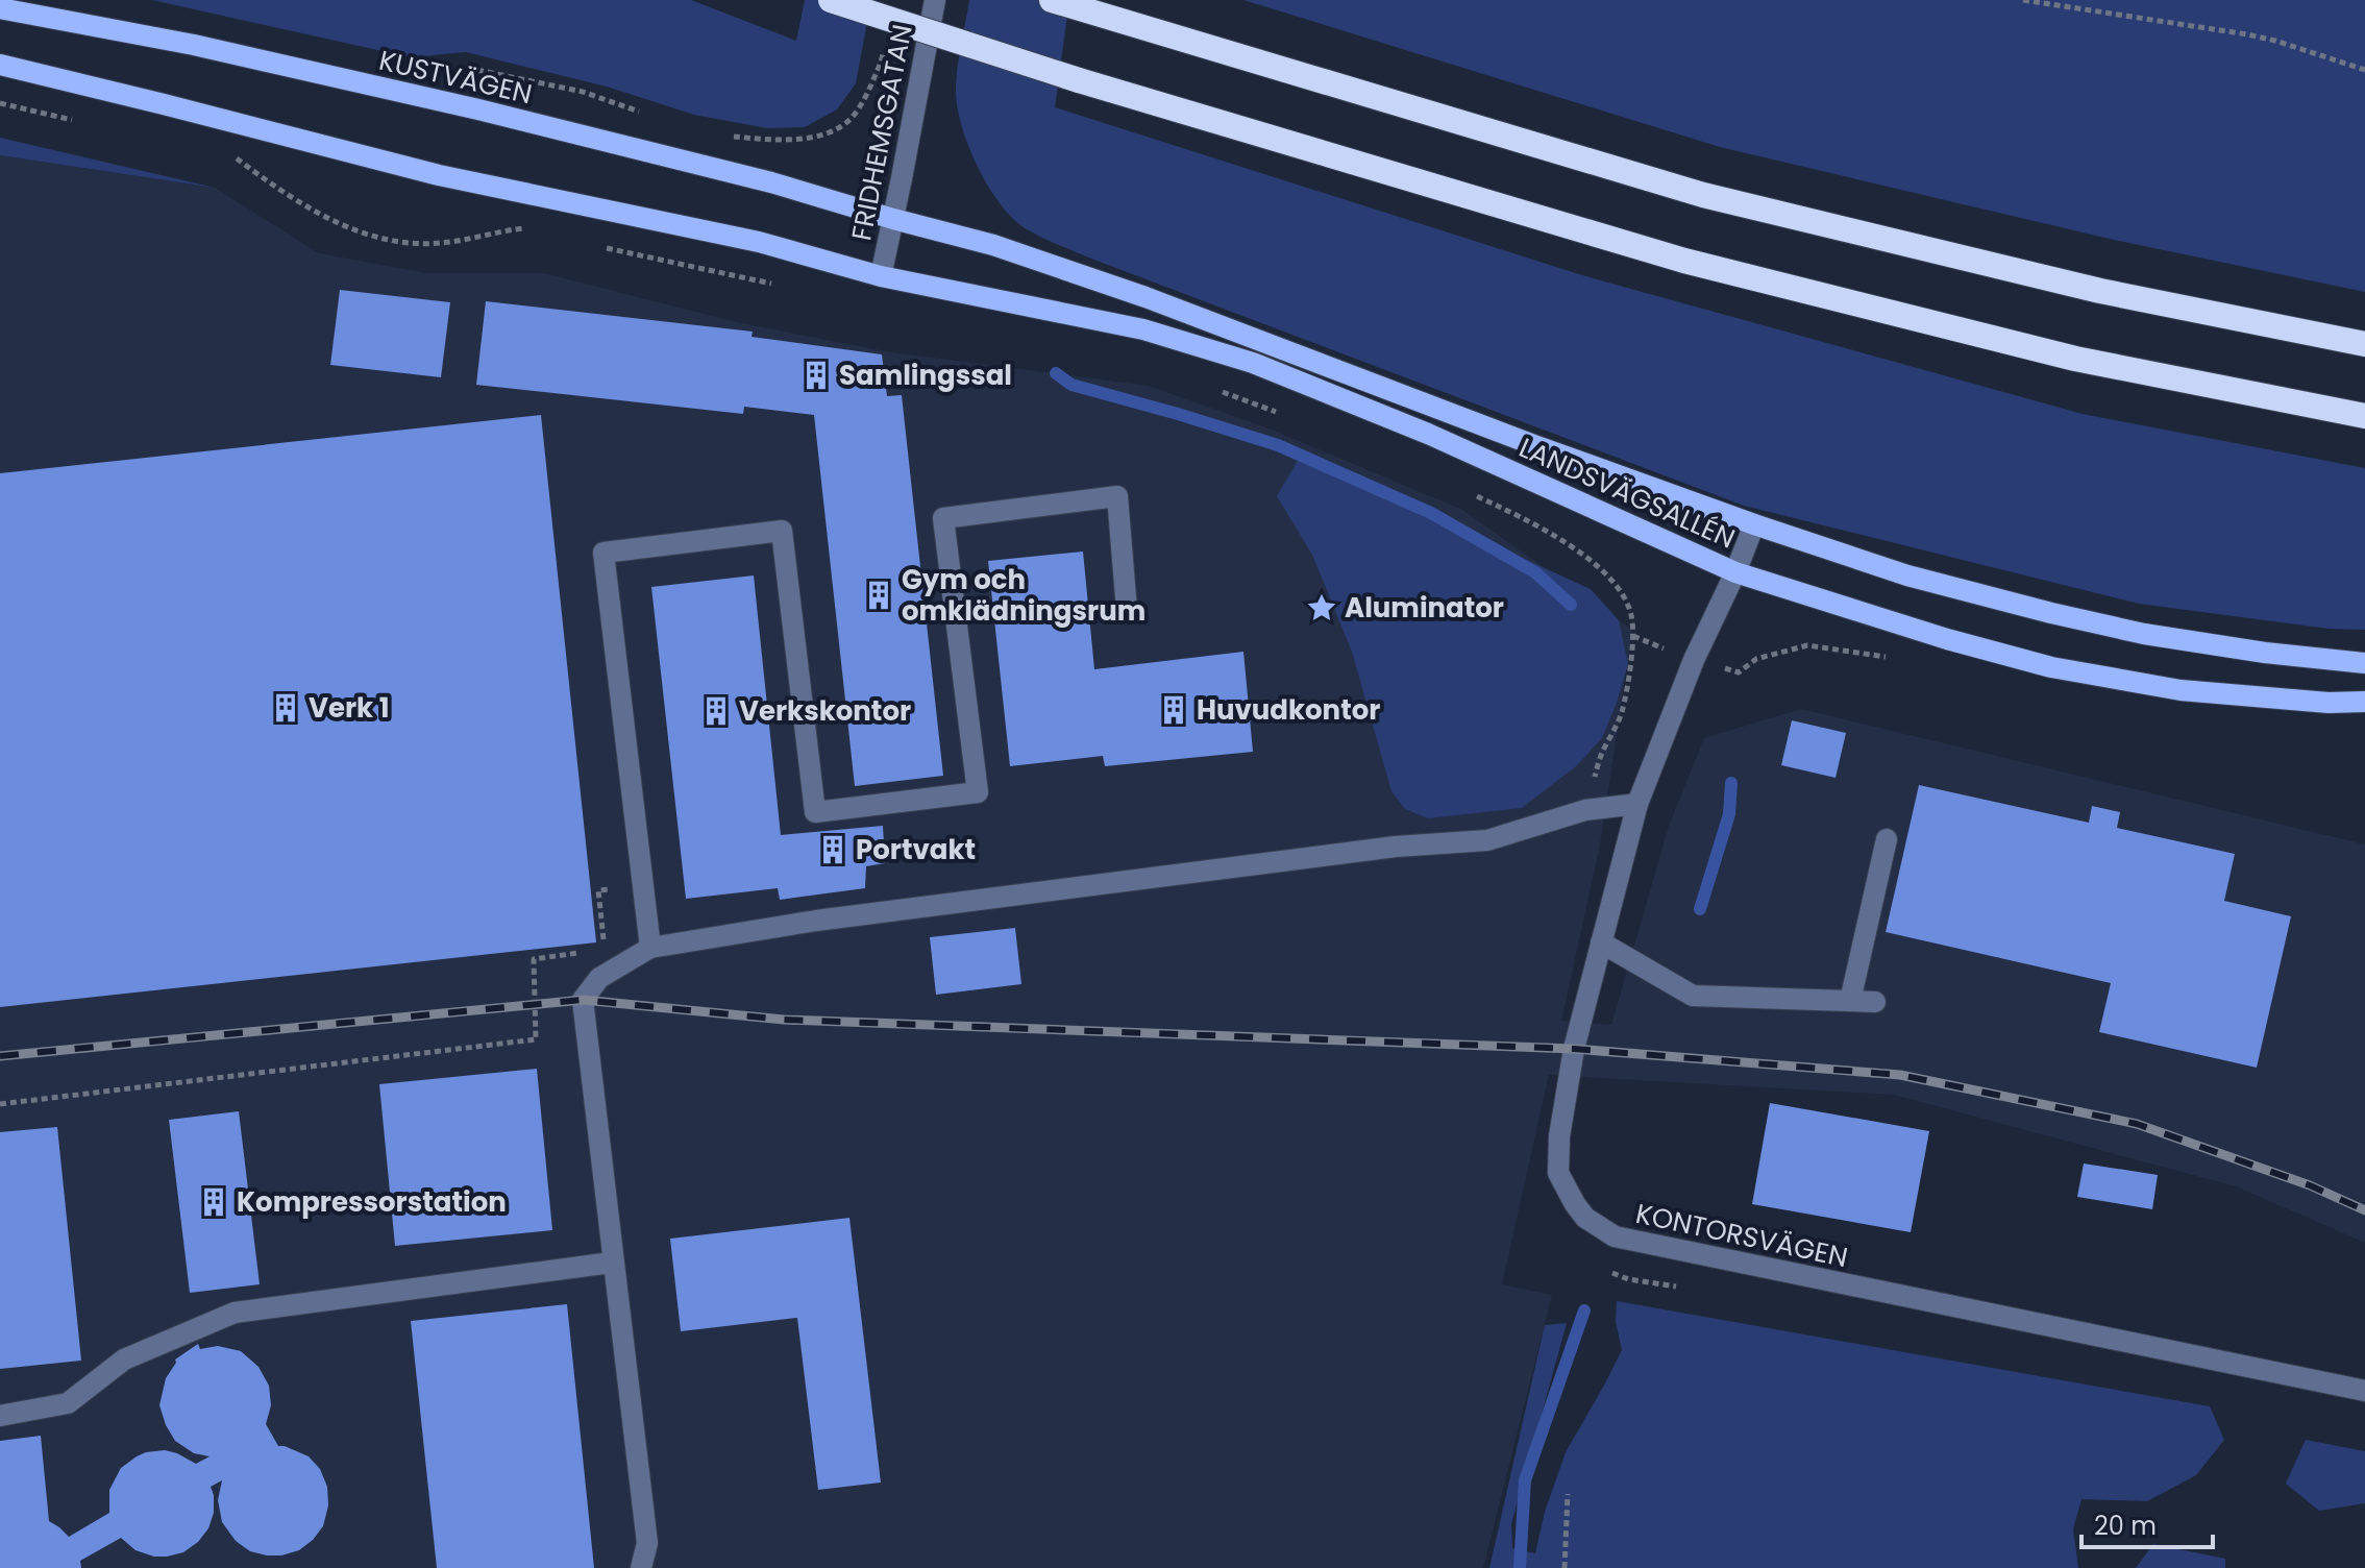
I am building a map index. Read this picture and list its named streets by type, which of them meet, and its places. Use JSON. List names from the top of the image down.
{
  "streets": {
    "main road": ["KUSTVÄGEN", "LANDSVÄGSALLÉN"],
    "street": ["FRIDHEMSGATAN", "KONTORSVÄGEN"]
  },
  "crossings": [
    ["KUSTVÄGEN", "FRIDHEMSGATAN"],
    ["KUSTVÄGEN", "LANDSVÄGSALLÉN"],
    ["FRIDHEMSGATAN", "LANDSVÄGSALLÉN"],
    ["LANDSVÄGSALLÉN", "KONTORSVÄGEN"]
  ],
  "places": {
    "building": [
      "Samlingssal",
      "Gym och omklädningsrum",
      "Verk 1",
      "Huvudkontor",
      "Verkskontor",
      "Portvakt",
      "Kompressorstation"
    ],
    "place": ["Aluminator"]
  },
  "scale_bar": "20 m"
}
